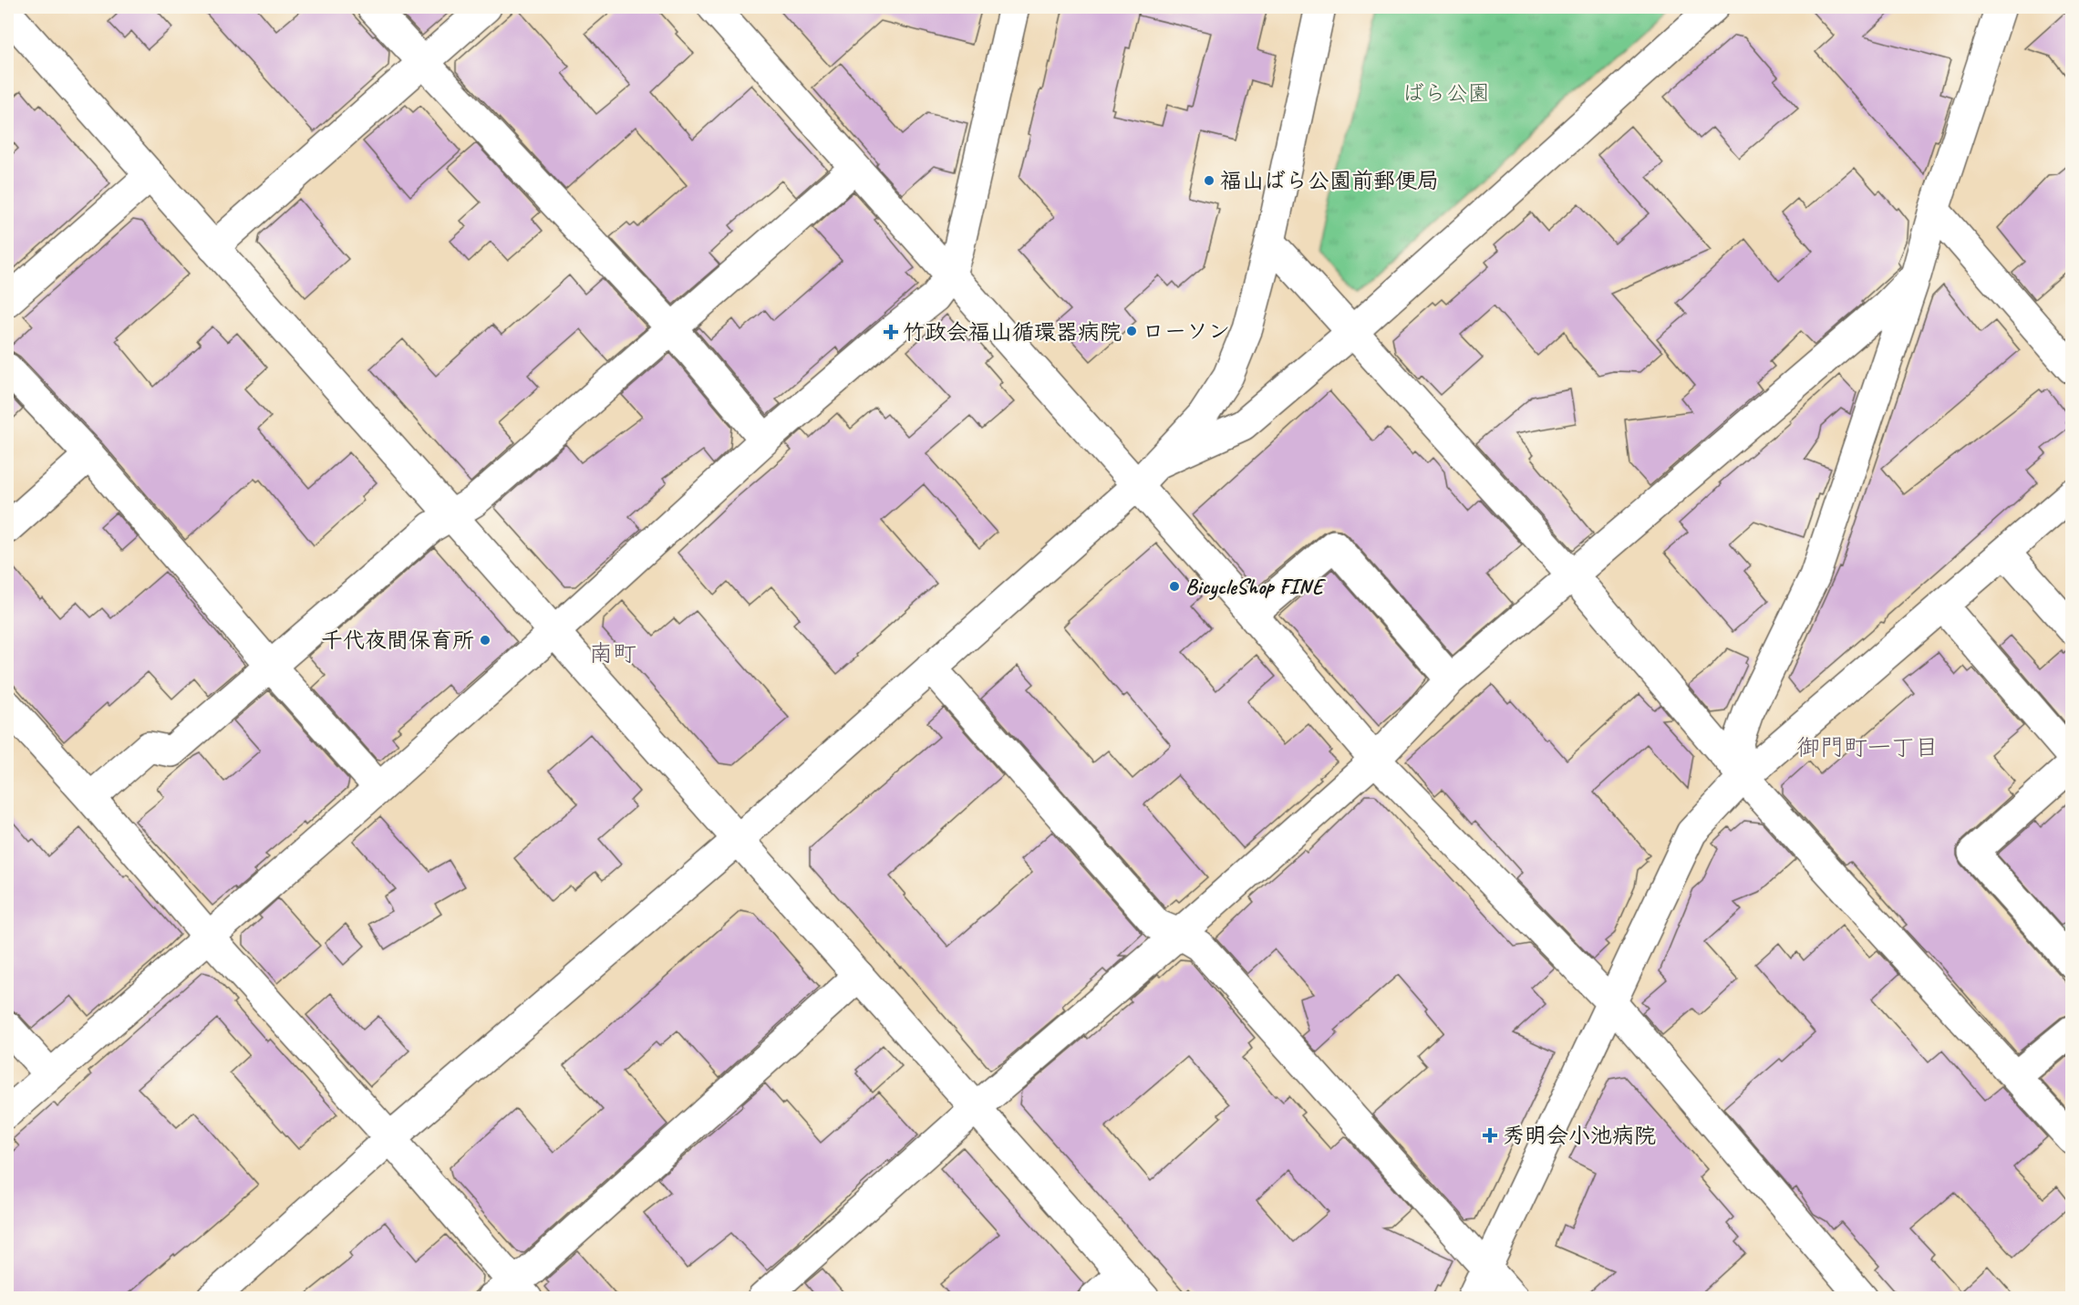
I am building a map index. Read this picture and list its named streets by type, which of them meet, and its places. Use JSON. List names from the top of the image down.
{
  "districts": ["南町", "御門町一丁目"],
  "parks": ["ばら公園"],
  "places": {
    "other": [
      "福山ばら公園前郵便局",
      "ローソン",
      "BicycleShop FINE",
      "千代夜間保育所"
    ],
    "health": ["竹政会福山循環器病院", "秀明会小池病院"]
  }
}
